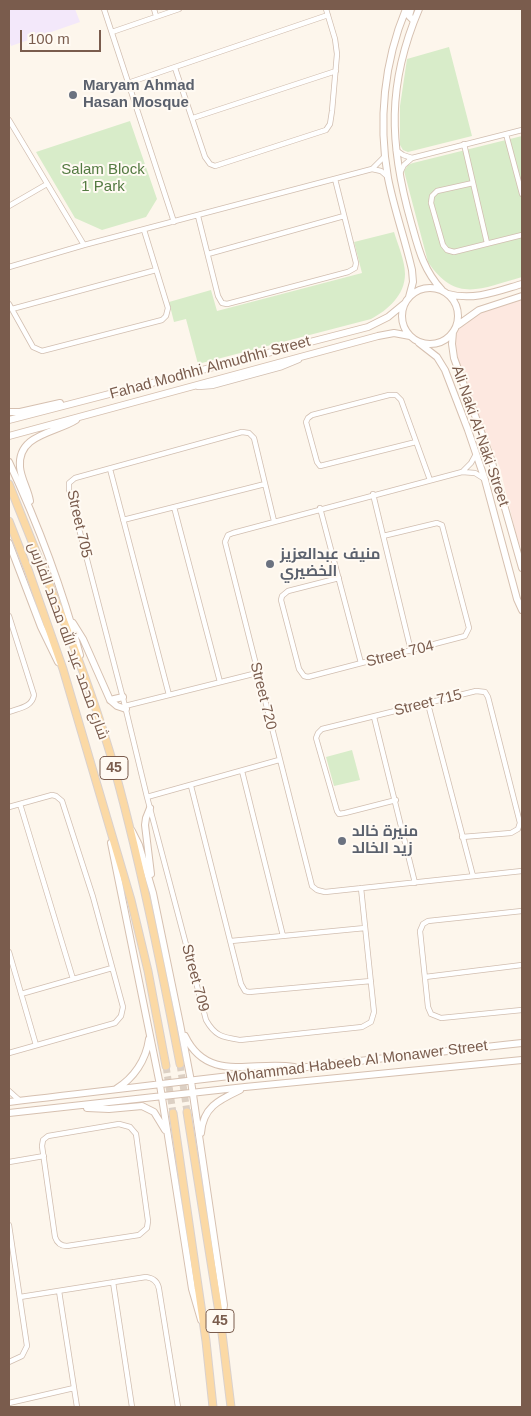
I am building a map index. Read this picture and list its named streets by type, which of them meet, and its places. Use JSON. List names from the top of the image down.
{
  "streets": {
    "main road": ["شارع محمد عبد الله محمد الفارس", "45"],
    "street": [
      "Fahad Modhhi Almudhhi Street",
      "Ali Naki Al-Naki Street",
      "Street 705",
      "Street 704",
      "Street 720",
      "Street 715",
      "Street 709",
      "Mohammad Habeeb Al Monawer Street"
    ]
  },
  "crossings": [
    ["Fahad Modhhi Almudhhi Street", "Ali Naki Al-Naki Street"],
    ["Street 705", "Street 720"],
    ["Street 705", "Street 709"],
    ["Street 720", "Street 709"]
  ],
  "parks": ["Salam Block 1 Park"],
  "places": ["Maryam Ahmad Hasan Mosque", "منيف عبدالعزيز الخضيري", "منيرة خالد زيد الخالد"],
  "scale_bar": "100 m"
}
